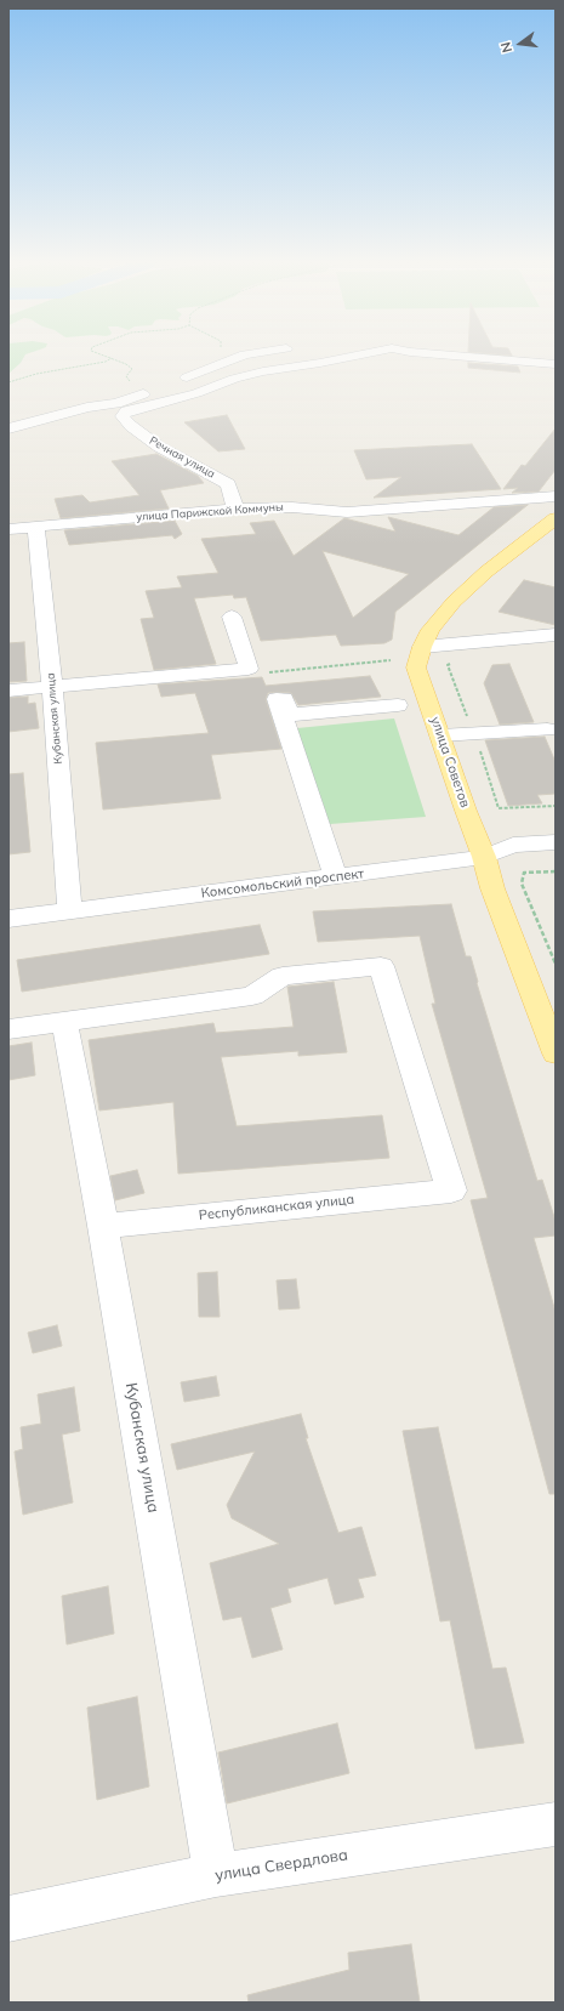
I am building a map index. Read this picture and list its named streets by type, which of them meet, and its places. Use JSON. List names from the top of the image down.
{
  "streets": {
    "main road": ["улица Советов"],
    "street": [
      "Речная улица",
      "улица Парижской Коммуны",
      "Кубанская улица",
      "Комсомольский проспект",
      "Республиканская улица",
      "улица Свердлова"
    ]
  },
  "crossings": [
    ["Речная улица", "улица Парижской Коммуны"],
    ["улица Парижской Коммуны", "Кубанская улица"],
    ["Кубанская улица", "Комсомольский проспект"],
    ["Кубанская улица", "Республиканская улица"],
    ["Кубанская улица", "улица Свердлова"],
    ["улица Советов", "Комсомольский проспект"]
  ],
  "north": "left"
}
